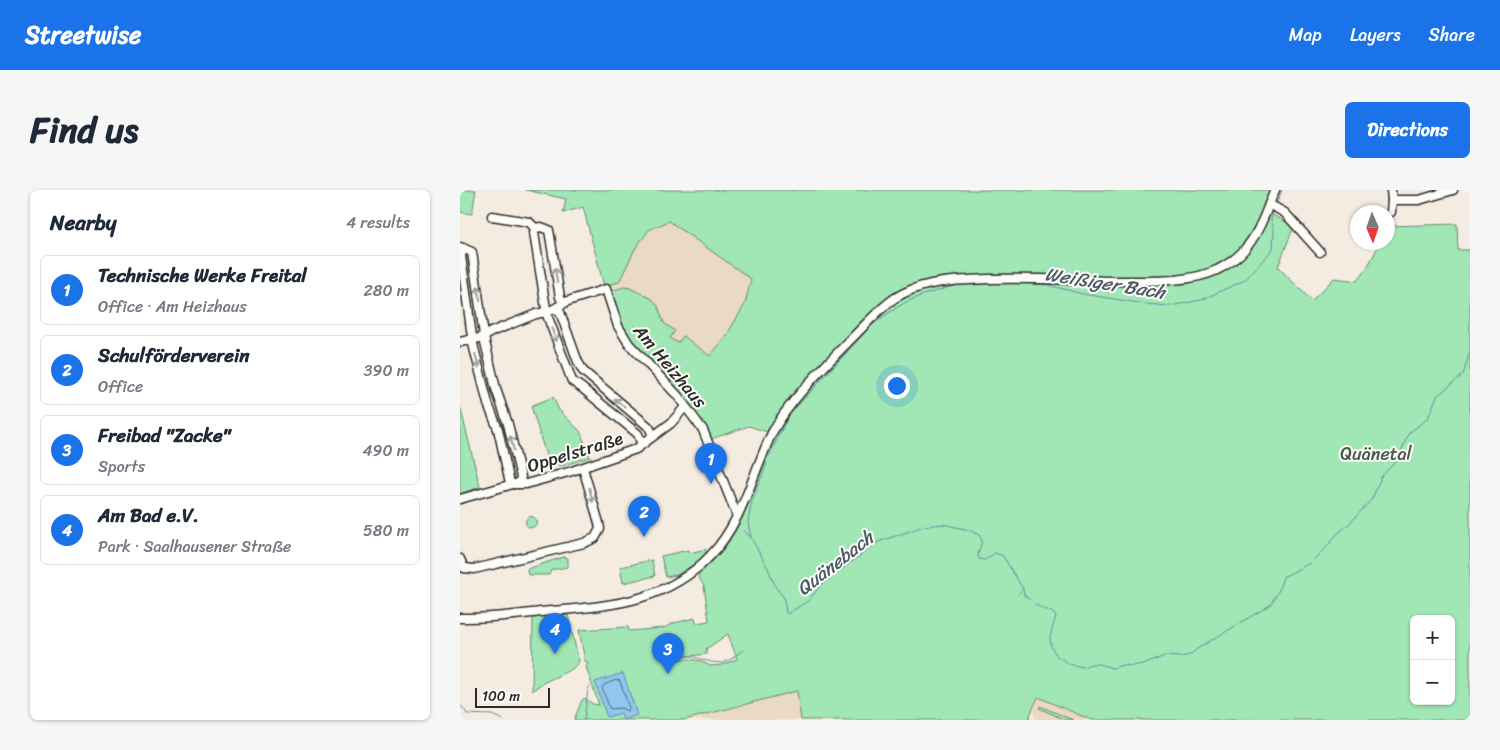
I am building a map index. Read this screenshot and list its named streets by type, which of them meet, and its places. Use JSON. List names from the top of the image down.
{
  "streets": {
    "street": ["Am Heizhaus", "Oppelstraße"]
  },
  "crossings": [
    ["Am Heizhaus", "Oppelstraße"]
  ],
  "water": ["Weißiger Bach", "Quänebach"],
  "parks": ["Quänetal"],
  "scale_bar": "100 m",
  "north": "bottom",
  "page": {
    "header": "Streetwise",
    "nav": ["Map", "Layers", "Share"],
    "title": "Find us",
    "buttons": "Directions",
    "heading": ["Nearby", "4 results"],
    "list": [
      {
        "mark": "1",
        "name": "Technische Werke Freital",
        "note": "Office · Am Heizhaus",
        "value": "280 m"
      },
      {
        "mark": "2",
        "name": "Schulförderverein",
        "note": "Office",
        "value": "390 m"
      },
      {
        "mark": "3",
        "name": "Freibad \"Zacke\"",
        "note": "Sports",
        "value": "490 m"
      },
      {
        "mark": "4",
        "name": "Am Bad e.V.",
        "note": "Park · Saalhausener Straße",
        "value": "580 m"
      }
    ],
    "pins": [
      "1",
      "2",
      "4",
      "3"
    ],
    "map_buttons": ["+", "−"],
    "scale": "100 m"
  }
}
